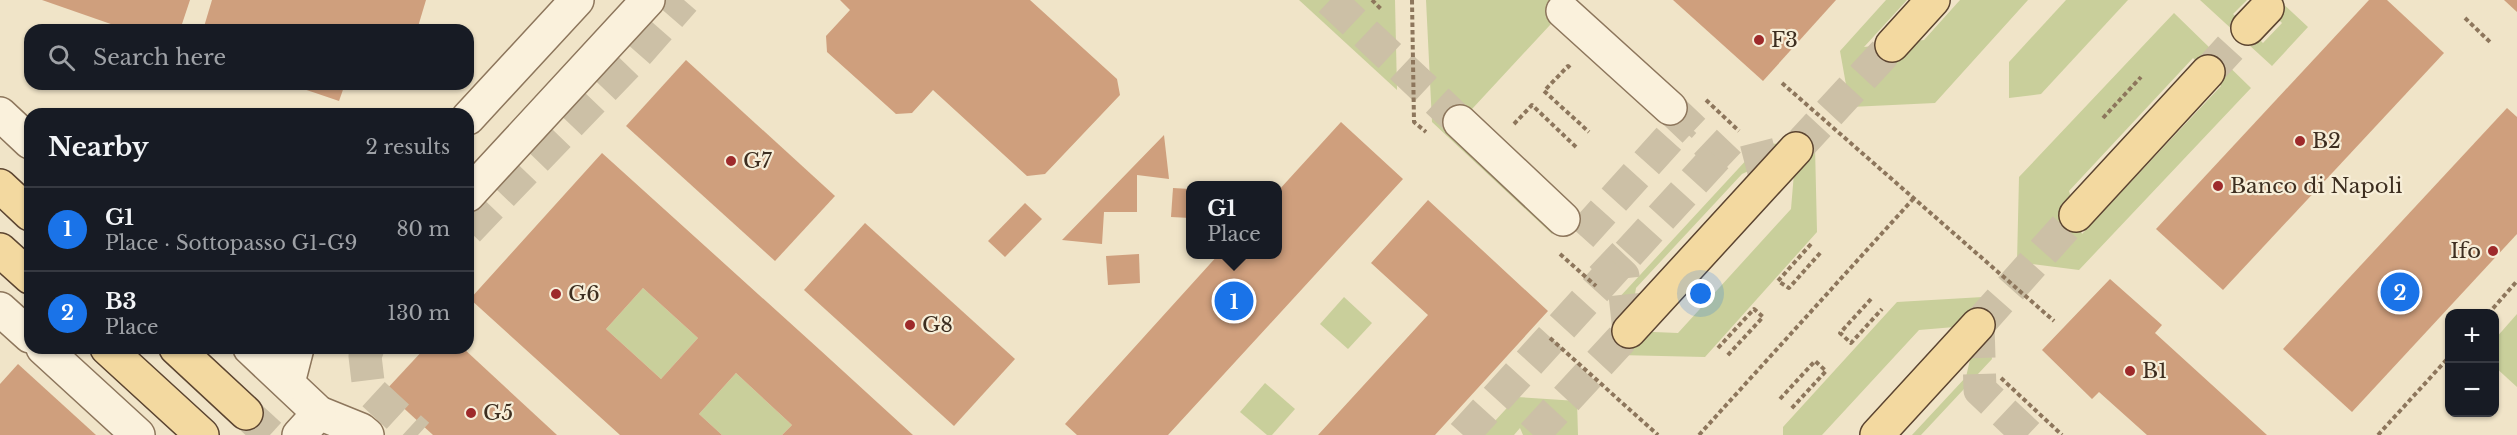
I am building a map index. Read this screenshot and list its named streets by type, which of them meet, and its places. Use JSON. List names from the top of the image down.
{
  "places": [
    "F3",
    "B2",
    "G7",
    "Banco di Napoli",
    "Ifo",
    "G6",
    "G8",
    "B1",
    "G5"
  ],
  "page": {
    "search": "Search here",
    "heading": ["Nearby", "2 results"],
    "popup": ["G1", "Place"],
    "list": [
      {
        "mark": "1",
        "name": "G1",
        "note": "Place · Sottopasso G1-G9",
        "value": "80 m"
      },
      {
        "mark": "2",
        "name": "B3",
        "note": "Place",
        "value": "130 m"
      }
    ],
    "pins": ["2", "1"],
    "map_buttons": ["+", "−"]
  }
}
